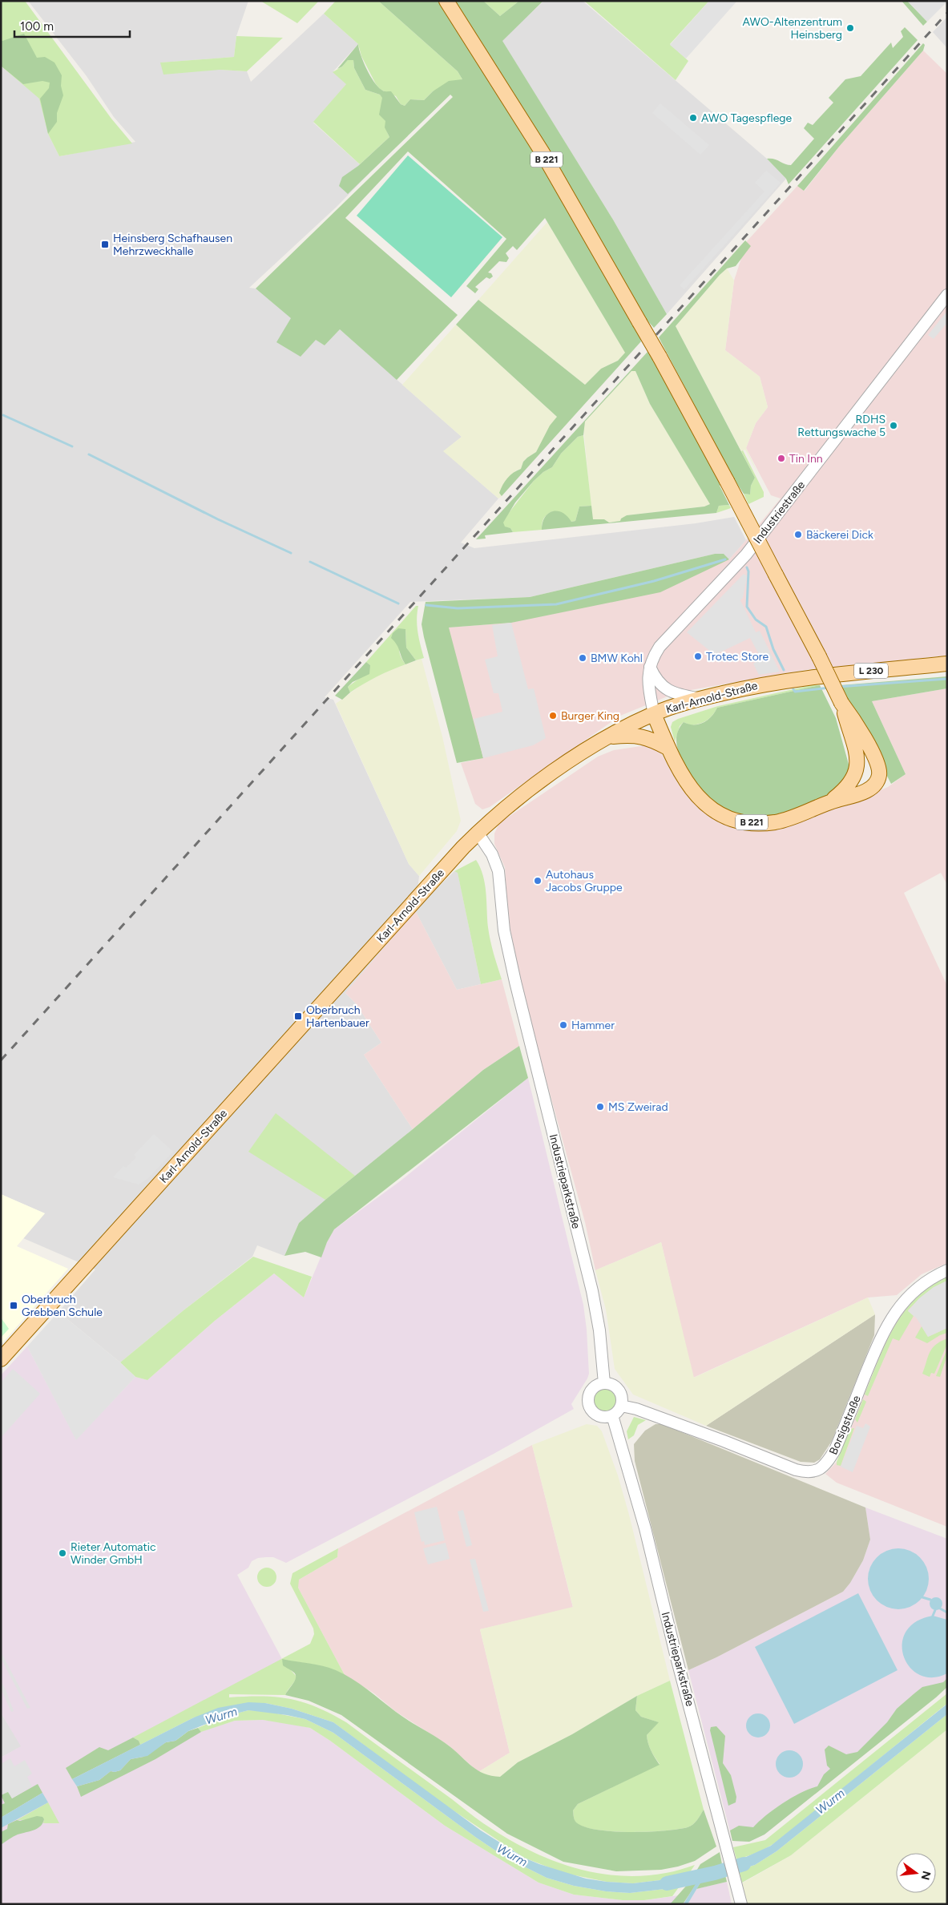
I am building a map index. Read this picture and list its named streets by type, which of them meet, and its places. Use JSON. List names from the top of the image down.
{
  "streets": {
    "main road": ["B 221", "L 230", "Karl-Arnold-Straße"],
    "street": ["Industriestraße", "Industrieparkstraße", "Borsigstraße"]
  },
  "crossings": [
    ["B 221", "Industriestraße"],
    ["B 221", "Karl-Arnold-Straße"],
    ["Industriestraße", "Karl-Arnold-Straße"],
    ["Karl-Arnold-Straße", "Industrieparkstraße"],
    ["Industrieparkstraße", "Borsigstraße"]
  ],
  "water": ["Wurm"],
  "places": {
    "other": [
      "AWO-Altenzentrum Heinsberg",
      "AWO Tagespflege",
      "RDHS Rettungswache 5",
      "Tin Inn",
      "Bäckerei Dick",
      "Trotec Store",
      "BMW Kohl",
      "Burger King",
      "Autohaus Jacobs Gruppe",
      "Hammer",
      "MS Zweirad",
      "Rieter Automatic Winder GmbH"
    ],
    "transit": ["Heinsberg Schafhausen Mehrzweckhalle", "Oberbruch Hartenbauer", "Oberbruch Grebben Schule"]
  },
  "scale_bar": "100 m",
  "north": "right"
}
